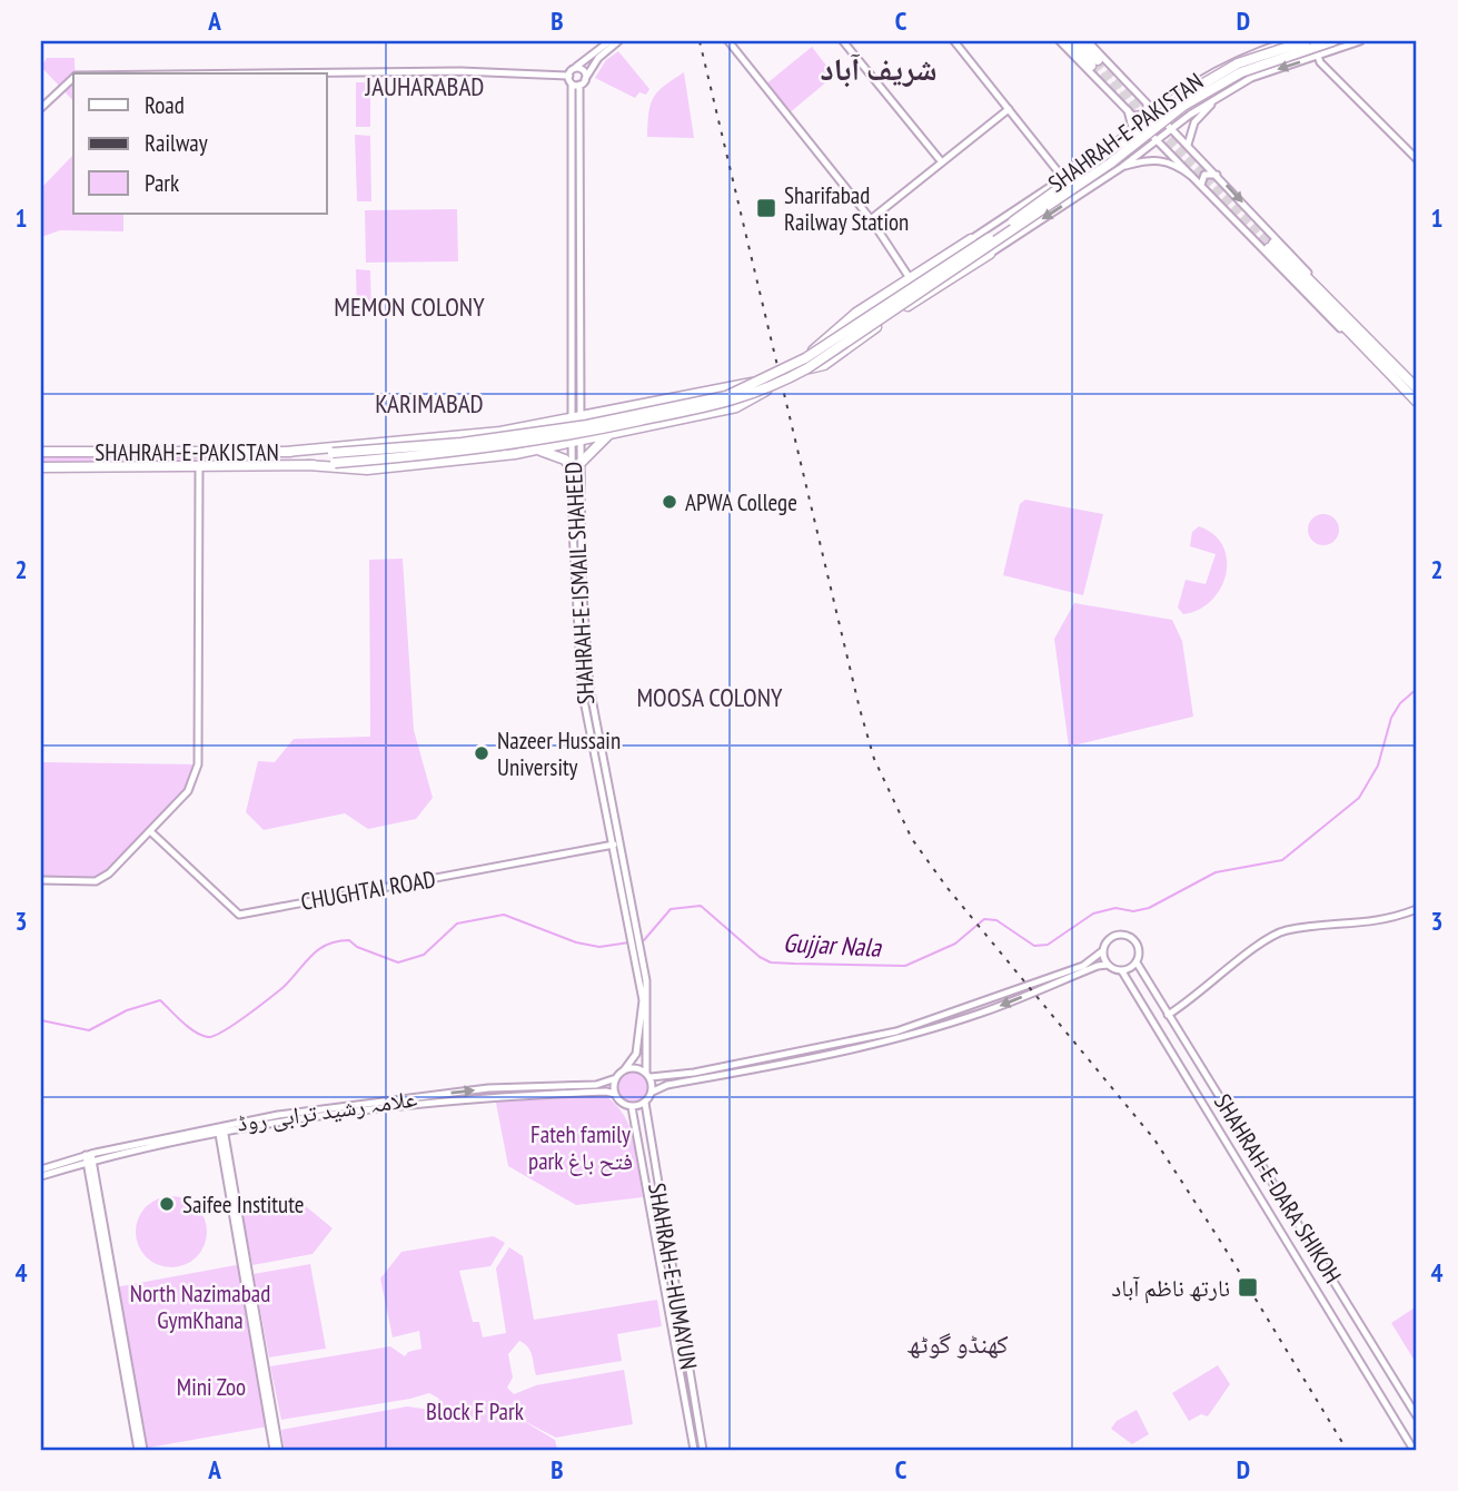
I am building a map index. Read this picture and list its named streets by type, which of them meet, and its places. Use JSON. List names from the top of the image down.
{
  "streets": {
    "highway": ["SHAHRAH-E-PAKISTAN"],
    "main road": [
      "SHAHRAH-E-ISMAIL SHAHEED",
      "CHUGHTAI ROAD",
      "علامہ رشید ترابی روڈ",
      "SHAHRAH-E-DARA SHIKOH",
      "SHAHRAH-E-HUMAYUN"
    ]
  },
  "crossings": [
    ["SHAHRAH-E-ISMAIL SHAHEED", "CHUGHTAI ROAD"],
    ["SHAHRAH-E-ISMAIL SHAHEED", "علامہ رشید ترابی روڈ"],
    ["SHAHRAH-E-ISMAIL SHAHEED", "SHAHRAH-E-HUMAYUN"],
    ["علامہ رشید ترابی روڈ", "SHAHRAH-E-HUMAYUN"]
  ],
  "districts": [
    "شريف آباد",
    "JAUHARABAD",
    "MEMON COLONY",
    "KARIMABAD",
    "MOOSA COLONY",
    "کھنڈو گوٹھ"
  ],
  "water": ["Gujjar Nala"],
  "parks": [
    "Fateh family park فتح باغ",
    "North Nazimabad GymKhana",
    "Mini Zoo",
    "Block F Park"
  ],
  "places": {
    "transit": ["Sharifabad Railway Station", "نارتھ ناظم آباد"],
    "other": ["APWA College", "Nazeer Hussain University", "Saifee Institute"]
  },
  "legend": ["Road", "Railway", "Park"],
  "grid": {
    "columns": [
      "A",
      "B",
      "C",
      "D"
    ],
    "rows": [
      "1",
      "2",
      "3",
      "4"
    ]
  }
}
